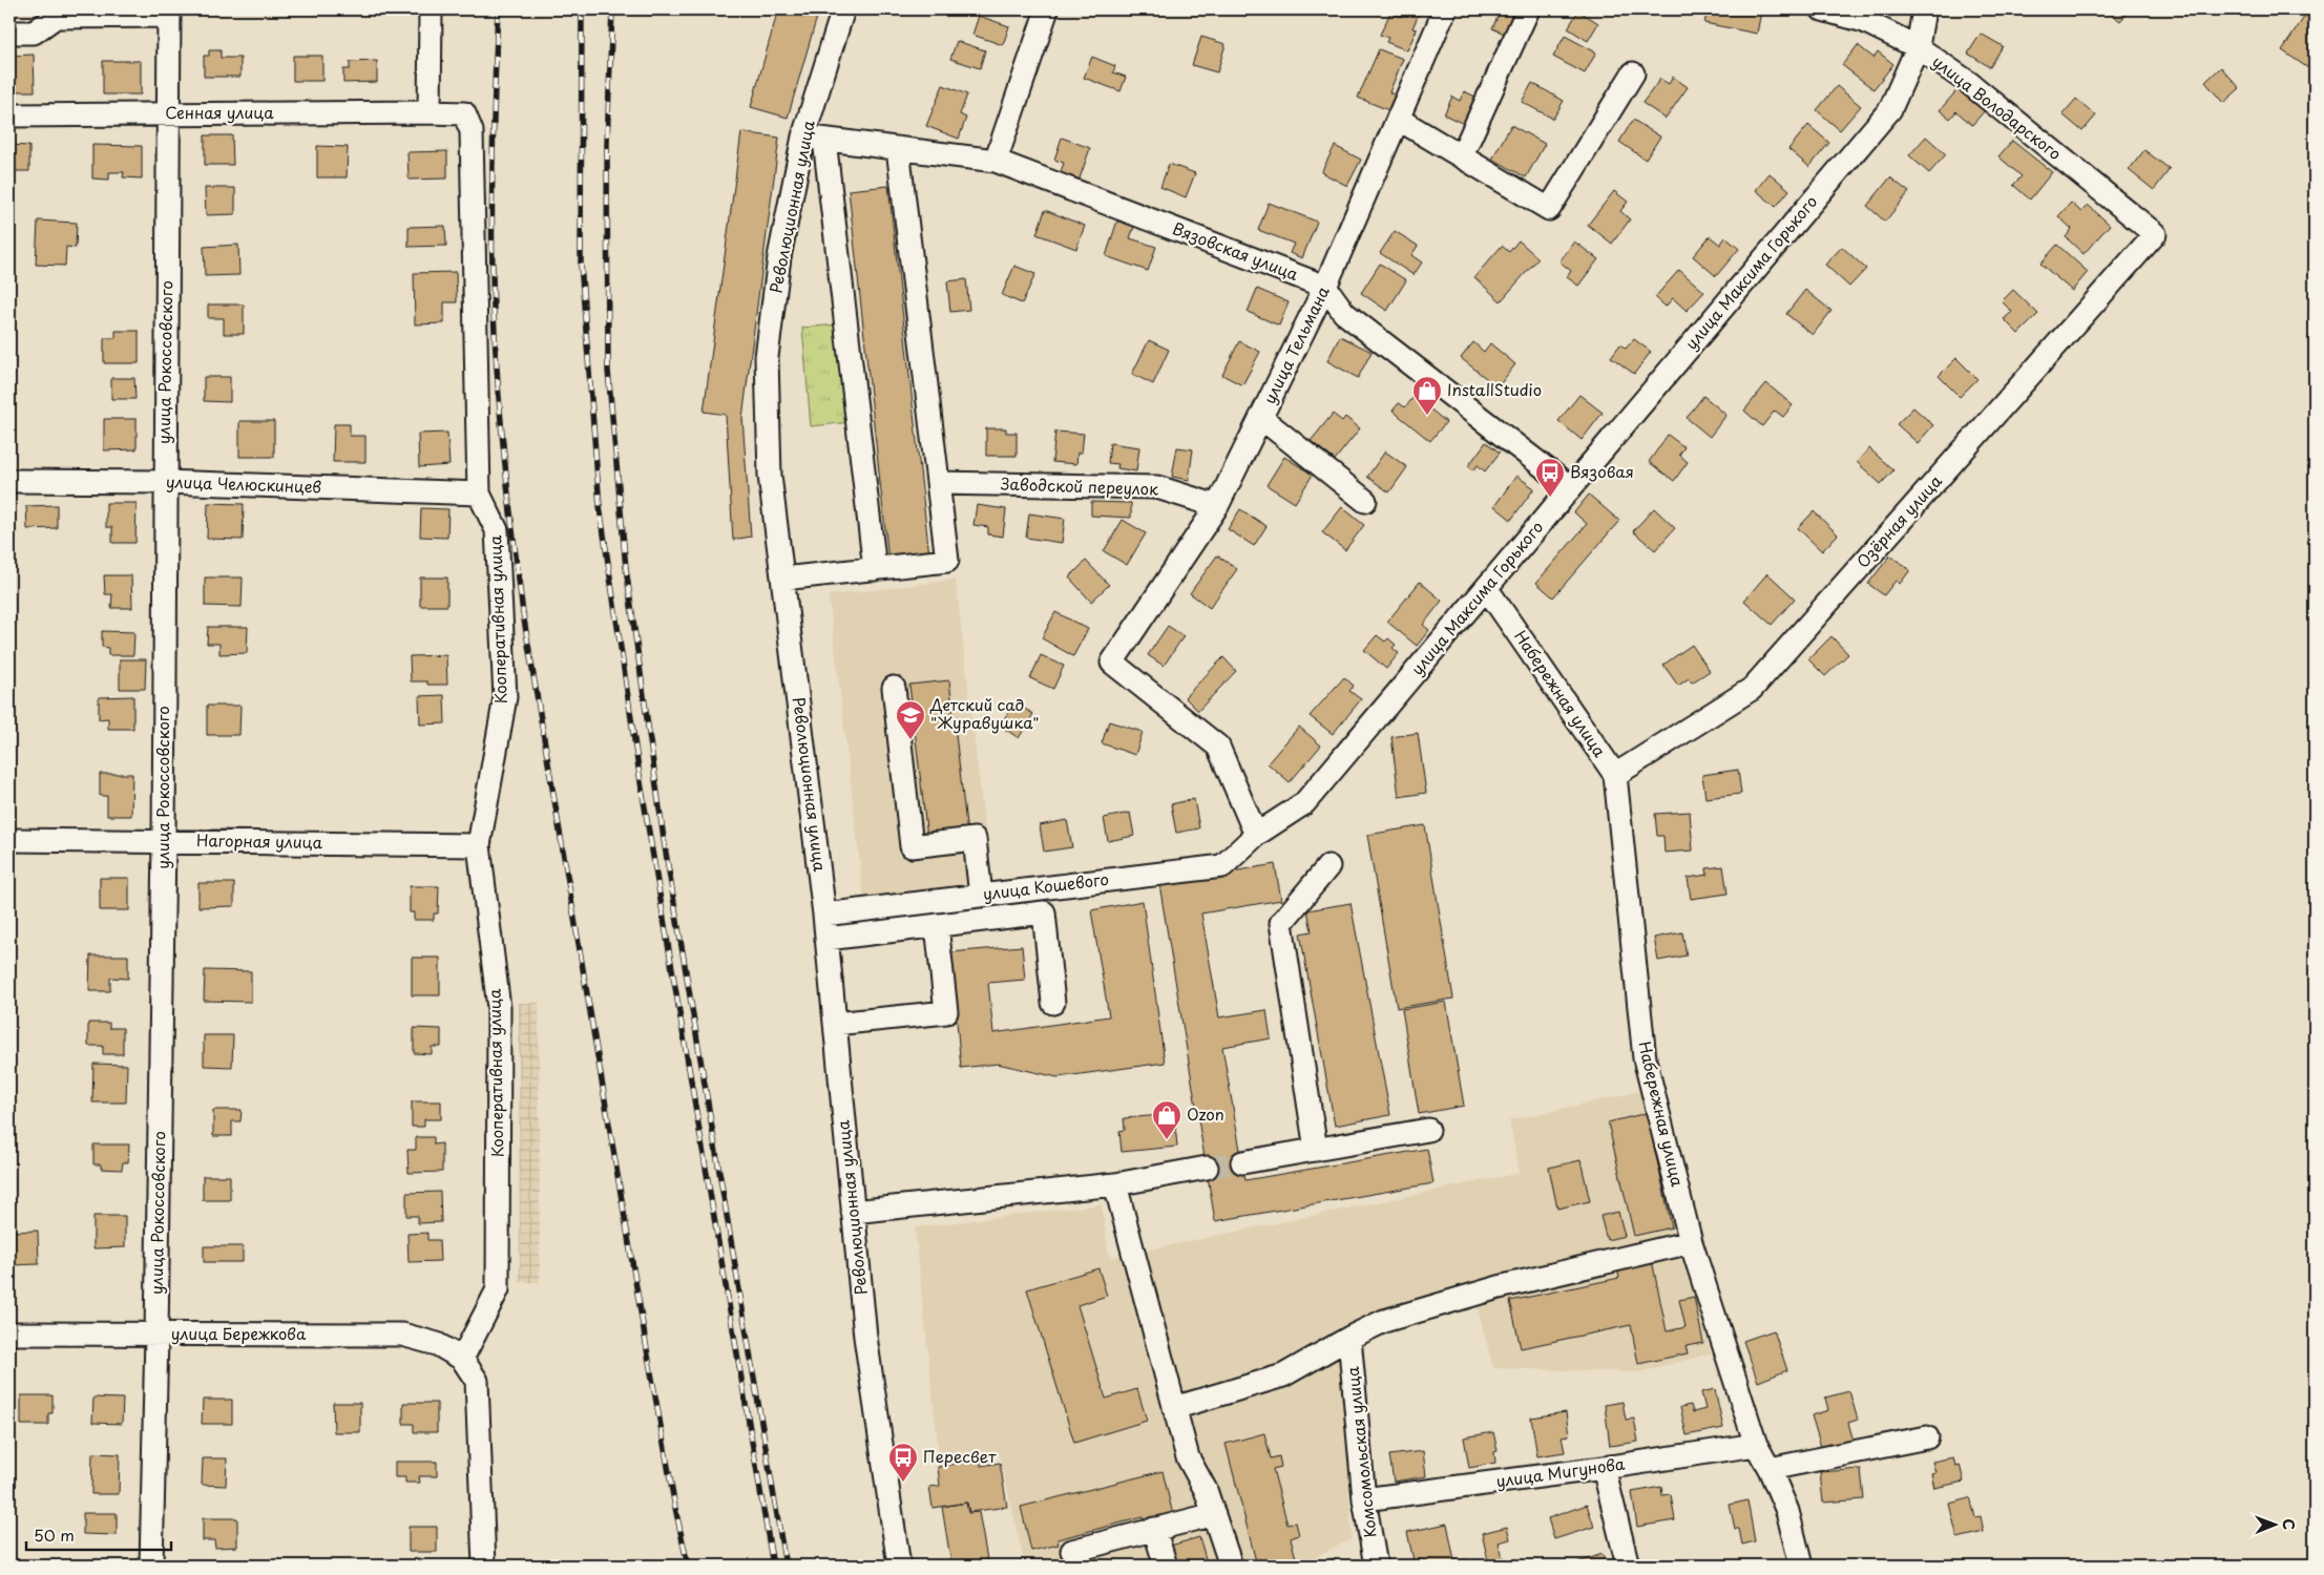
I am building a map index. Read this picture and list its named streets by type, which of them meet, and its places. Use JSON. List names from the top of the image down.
{
  "streets": {
    "street": [
      "улица Володарского",
      "Сенная улица",
      "Революционная улица",
      "Вязовская улица",
      "улица Максима Горького",
      "улица Тельмана",
      "улица Рокоссовского",
      "улица Челюскинцев",
      "Заводской переулок",
      "Озёрная улица",
      "Кооперативная улица",
      "Набережная улица",
      "Нагорная улица",
      "улица Кошевого",
      "улица Бережкова",
      "Комсомольская улица",
      "улица Мигунова"
    ]
  },
  "crossings": [
    ["улица Володарского", "улица Максима Горького"],
    ["улица Володарского", "Озёрная улица"],
    ["Сенная улица", "улица Рокоссовского"],
    ["Сенная улица", "Кооперативная улица"],
    ["Революционная улица", "Вязовская улица"],
    ["Революционная улица", "улица Кошевого"],
    ["Вязовская улица", "улица Тельмана"],
    ["улица Максима Горького", "улица Тельмана"],
    ["улица Максима Горького", "Набережная улица"],
    ["улица Максима Горького", "улица Кошевого"],
    ["улица Тельмана", "Заводской переулок"],
    ["улица Тельмана", "улица Кошевого"],
    ["улица Рокоссовского", "улица Челюскинцев"],
    ["улица Рокоссовского", "Нагорная улица"],
    ["улица Рокоссовского", "улица Бережкова"],
    ["улица Челюскинцев", "Кооперативная улица"],
    ["Озёрная улица", "Набережная улица"],
    ["Кооперативная улица", "Нагорная улица"],
    ["Кооперативная улица", "улица Бережкова"],
    ["Набережная улица", "улица Мигунова"],
    ["Комсомольская улица", "улица Мигунова"]
  ],
  "places": {
    "shop": ["InstallStudio", "Ozon"],
    "bus stop": ["Вязовая", "Пересвет"],
    "school or university": ["Детский сад \"Журавушка\""]
  },
  "scale_bar": "50 m",
  "north": "right"
}
